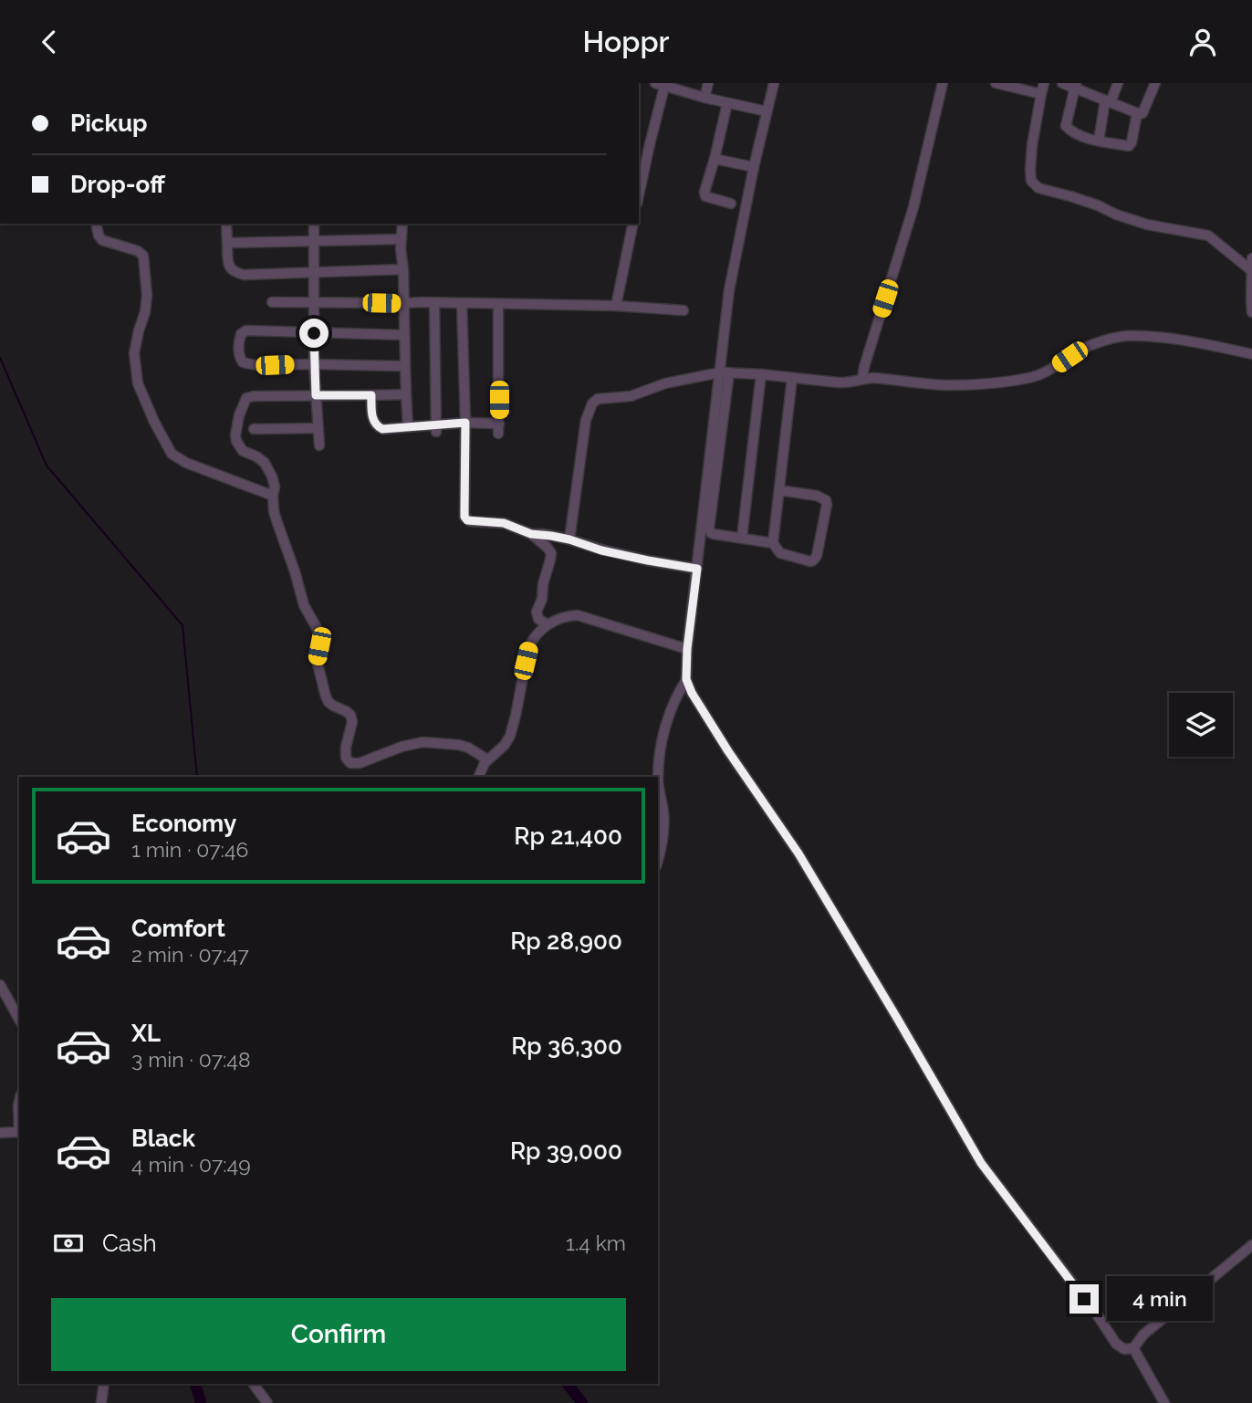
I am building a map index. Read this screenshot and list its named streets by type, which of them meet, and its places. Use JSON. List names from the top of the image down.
{
  "page": {
    "header": "Hoppr",
    "banner": ["Pickup", "Drop-off"],
    "list": [
      {
        "name": "Economy",
        "note": "1 min · 07:46",
        "value": "Rp 21,400"
      },
      {
        "name": "Comfort",
        "note": "2 min · 07:47",
        "value": "Rp 28,900"
      },
      {
        "name": "XL",
        "note": "3 min · 07:48",
        "value": "Rp 36,300"
      },
      {
        "name": "Black",
        "note": "4 min · 07:49",
        "value": "Rp 39,000"
      }
    ],
    "pay": ["Cash", "1.4 km"],
    "bubble": "4 min",
    "buttons": "Confirm"
  }
}
